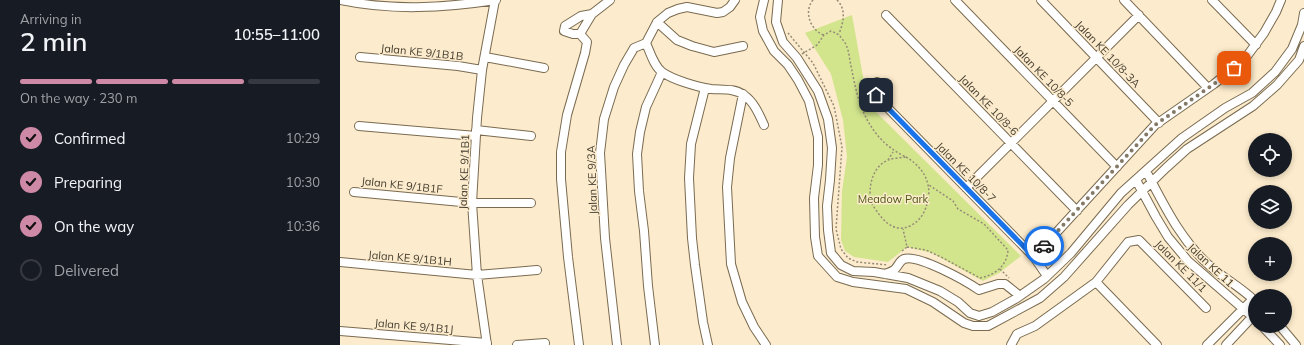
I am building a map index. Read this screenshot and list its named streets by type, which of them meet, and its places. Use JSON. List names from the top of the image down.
{
  "streets": {
    "street": [
      "Jalan KE 9/1B1B",
      "Jalan KE 10/8-3A",
      "Jalan KE 10/8-5",
      "Jalan KE 10/8-6",
      "Jalan KE 9/1B1",
      "Jalan KE 10/8-7",
      "Jalan KE 9/3A",
      "Jalan KE 9/1B1F",
      "Jalan KE 9/1B1H",
      "Jalan KE 11",
      "Jalan KE 11/1",
      "Jalan KE 9/1B1J"
    ]
  },
  "crossings": [
    ["Jalan KE 9/1B1B", "Jalan KE 9/1B1"],
    ["Jalan KE 9/1B1", "Jalan KE 9/1B1F"],
    ["Jalan KE 9/1B1", "Jalan KE 9/1B1H"],
    ["Jalan KE 9/1B1", "Jalan KE 9/1B1J"]
  ],
  "parks": ["Meadow Park"],
  "page": {
    "heading": ["2 min", "Arriving in", "10:55–11:00"],
    "bar": "On the way · 230 m",
    "list": [
      ["Confirmed", "10:29"],
      ["Preparing", "10:30"],
      ["On the way", "10:36"],
      "Delivered"
    ],
    "map_buttons": ["+", "−"]
  }
}
